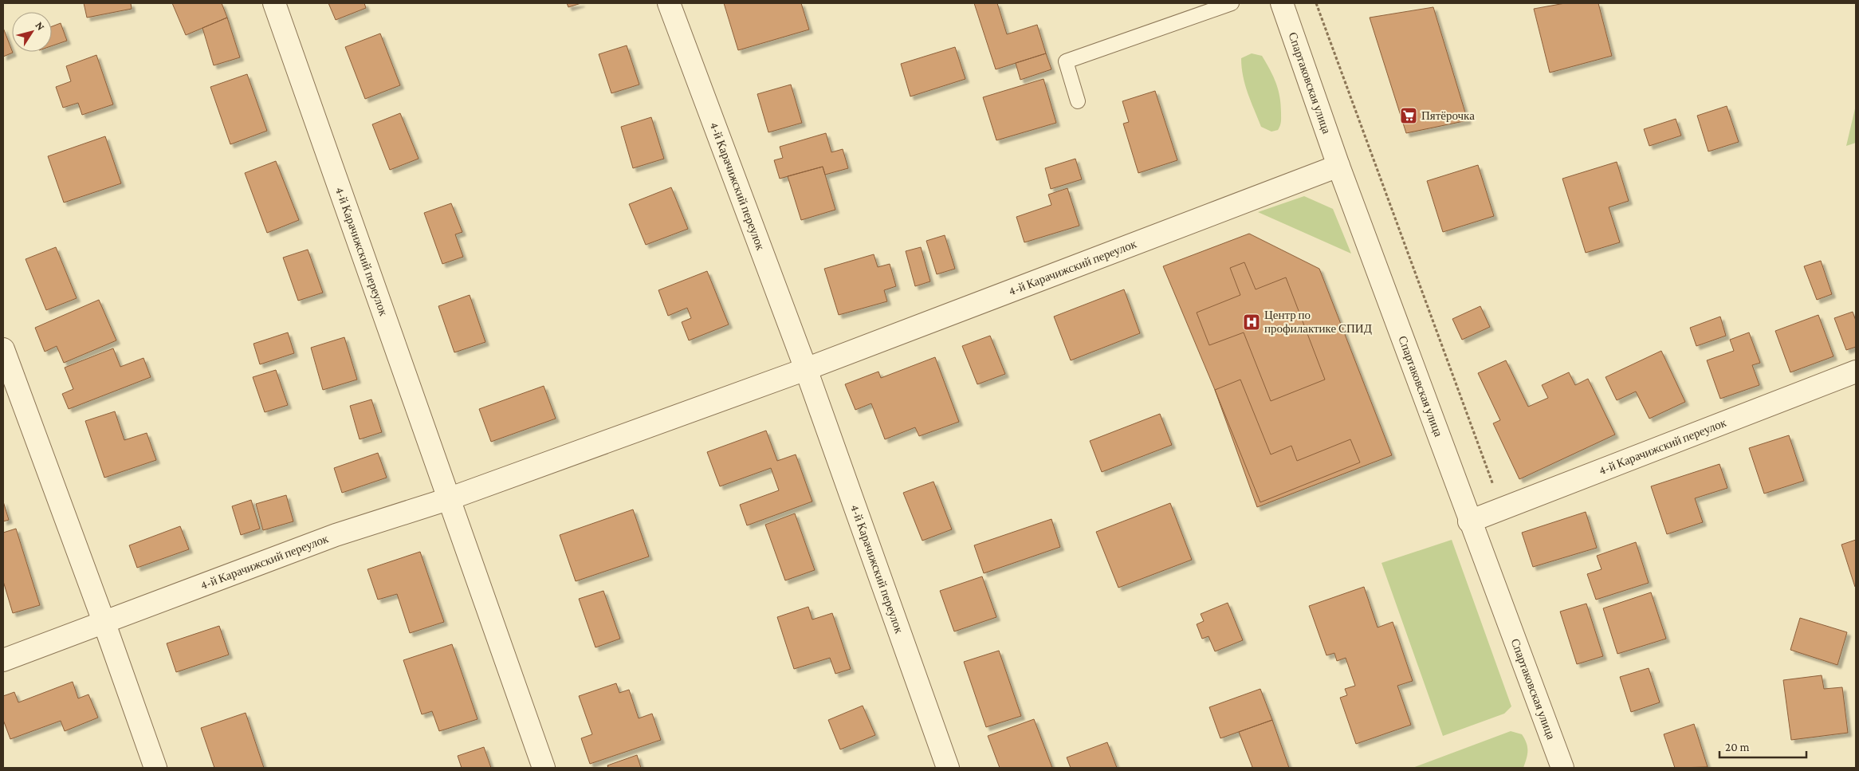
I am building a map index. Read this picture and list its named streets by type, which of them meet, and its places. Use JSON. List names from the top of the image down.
{
  "streets": {
    "street": ["Спартаковская улица", "4-й Карачижский переулок"]
  },
  "crossings": [
    ["Спартаковская улица", "4-й Карачижский переулок"]
  ],
  "places": {
    "supermarket": ["Пятёрочка"],
    "hospital": ["Центр по профилактике СПИД"]
  },
  "scale_bar": "20 m",
  "north": "top right"
}
